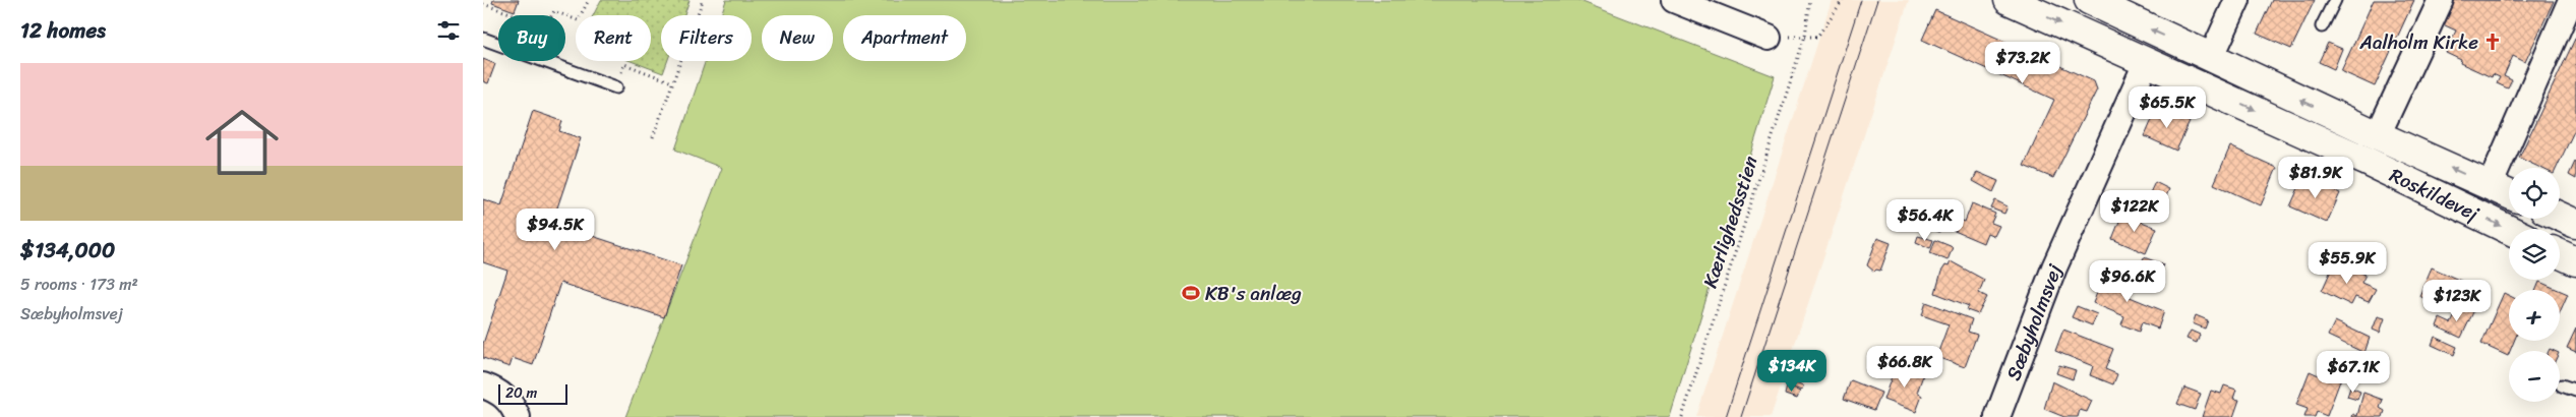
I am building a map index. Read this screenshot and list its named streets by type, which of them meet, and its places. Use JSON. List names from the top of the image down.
{
  "streets": {
    "street": ["Roskildevej", "Sæbyholmsvej"],
    "path": ["Kærlighedsstien"]
  },
  "crossings": [
    ["Roskildevej", "Sæbyholmsvej"]
  ],
  "places": {
    "church": ["Aalholm Kirke"],
    "sports": ["KB's anlæg"]
  },
  "scale_bar": "20 m",
  "page": {
    "heading": "12 homes",
    "chip": [
      "Buy",
      "Rent",
      "Filters",
      "New",
      "Apartment"
    ],
    "price": [
      "$73.2K",
      "$65.5K",
      "$81.9K",
      "$122K",
      "$56.4K",
      "$94.5K",
      "$55.9K",
      "$96.6K",
      "$123K",
      "$66.8K",
      "$134K",
      "$67.1K"
    ],
    "list": [
      {
        "name": "$134,000",
        "note": "5 rooms · 173 m² · Sæbyholmsvej"
      }
    ],
    "map_buttons": ["+", "−"],
    "scale": "20 m"
  }
}
